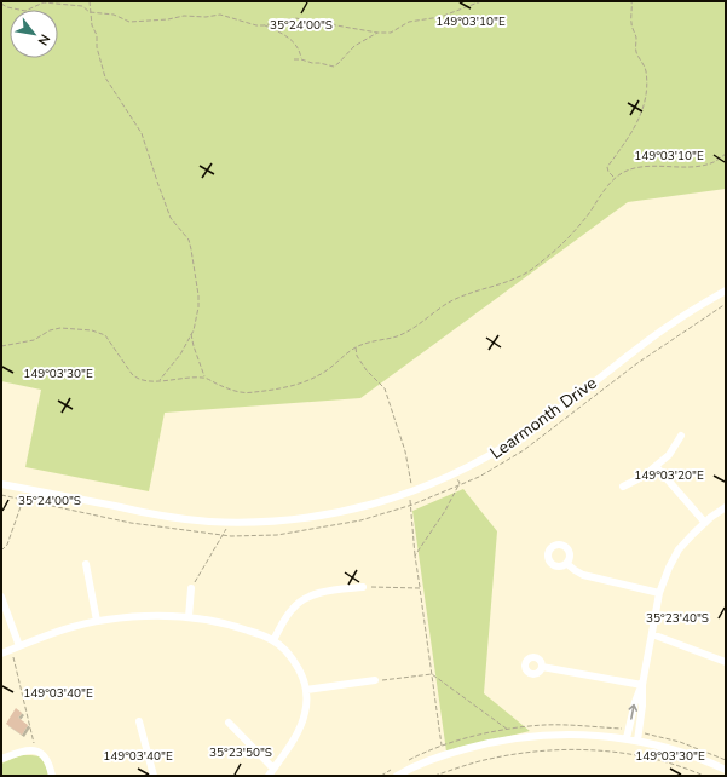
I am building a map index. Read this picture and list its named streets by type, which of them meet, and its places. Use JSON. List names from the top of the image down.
{
  "streets": {
    "street": ["Learmonth Drive"]
  },
  "north": "bottom right",
  "coordinates": [
    "149°03'10\"E",
    "35°24'00\"S",
    "149°03'30\"E",
    "149°03'20\"E",
    "35°23'40\"S",
    "149°03'40\"E",
    "35°23'50\"S"
  ]
}
